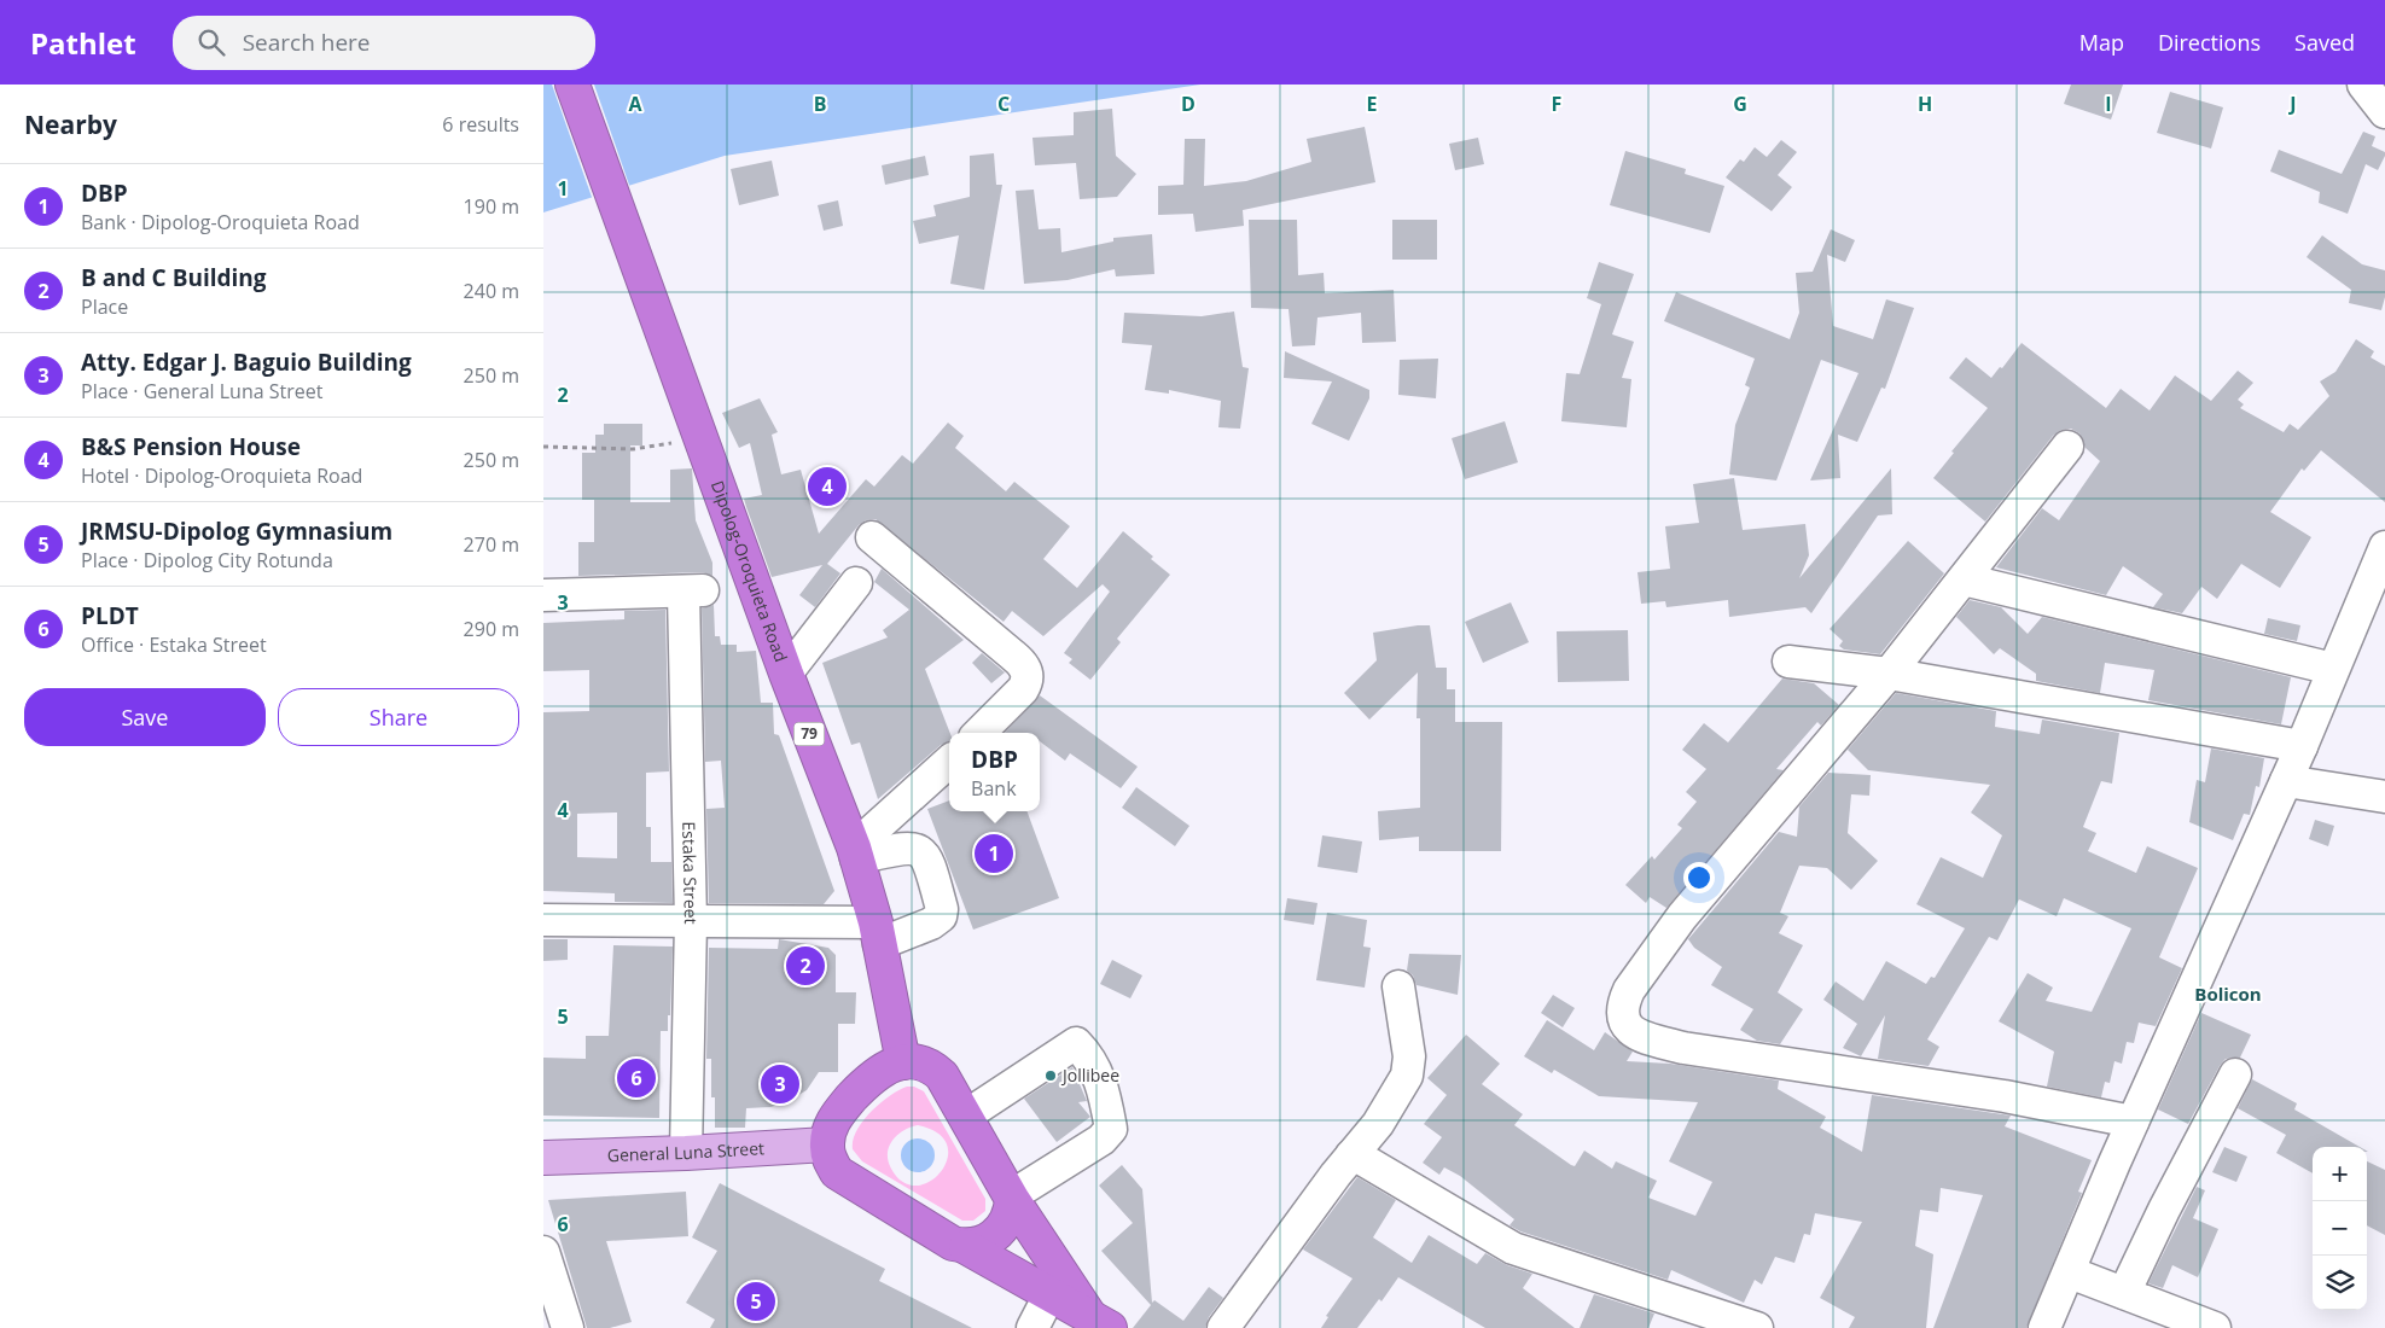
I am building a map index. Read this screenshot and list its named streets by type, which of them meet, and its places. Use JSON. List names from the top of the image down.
{
  "streets": {
    "highway": ["Dipolog-Oroquieta Road", "79"],
    "main road": ["General Luna Street"],
    "street": ["Estaka Street"]
  },
  "crossings": [
    ["Estaka Street", "General Luna Street"]
  ],
  "districts": ["Bolicon"],
  "places": ["Jollibee"],
  "page": {
    "header": "Pathlet",
    "search": "Search here",
    "nav": ["Map", "Directions", "Saved"],
    "heading": ["Nearby", "6 results"],
    "list": [
      {
        "mark": "1",
        "name": "DBP",
        "note": "Bank · Dipolog-Oroquieta Road",
        "value": "190 m"
      },
      {
        "mark": "2",
        "name": "B and C Building",
        "note": "Place",
        "value": "240 m"
      },
      {
        "mark": "3",
        "name": "Atty. Edgar J. Baguio Building",
        "note": "Place · General Luna Street",
        "value": "250 m"
      },
      {
        "mark": "4",
        "name": "B&S Pension House",
        "note": "Hotel · Dipolog-Oroquieta Road",
        "value": "250 m"
      },
      {
        "mark": "5",
        "name": "JRMSU-Dipolog Gymnasium",
        "note": "Place · Dipolog City Rotunda",
        "value": "270 m"
      },
      {
        "mark": "6",
        "name": "PLDT",
        "note": "Office · Estaka Street",
        "value": "290 m"
      }
    ],
    "pins": [
      "4",
      "1",
      "2",
      "6",
      "3",
      "5"
    ],
    "buttons": ["Save", "Share"],
    "popup": ["DBP", "Bank"],
    "map_buttons": ["+", "−"]
  },
  "grid": {
    "columns": [
      "A",
      "B",
      "C",
      "D",
      "E",
      "F",
      "G",
      "H",
      "I",
      "J"
    ],
    "rows": [
      "1",
      "2",
      "3",
      "4",
      "5",
      "6"
    ]
  }
}
